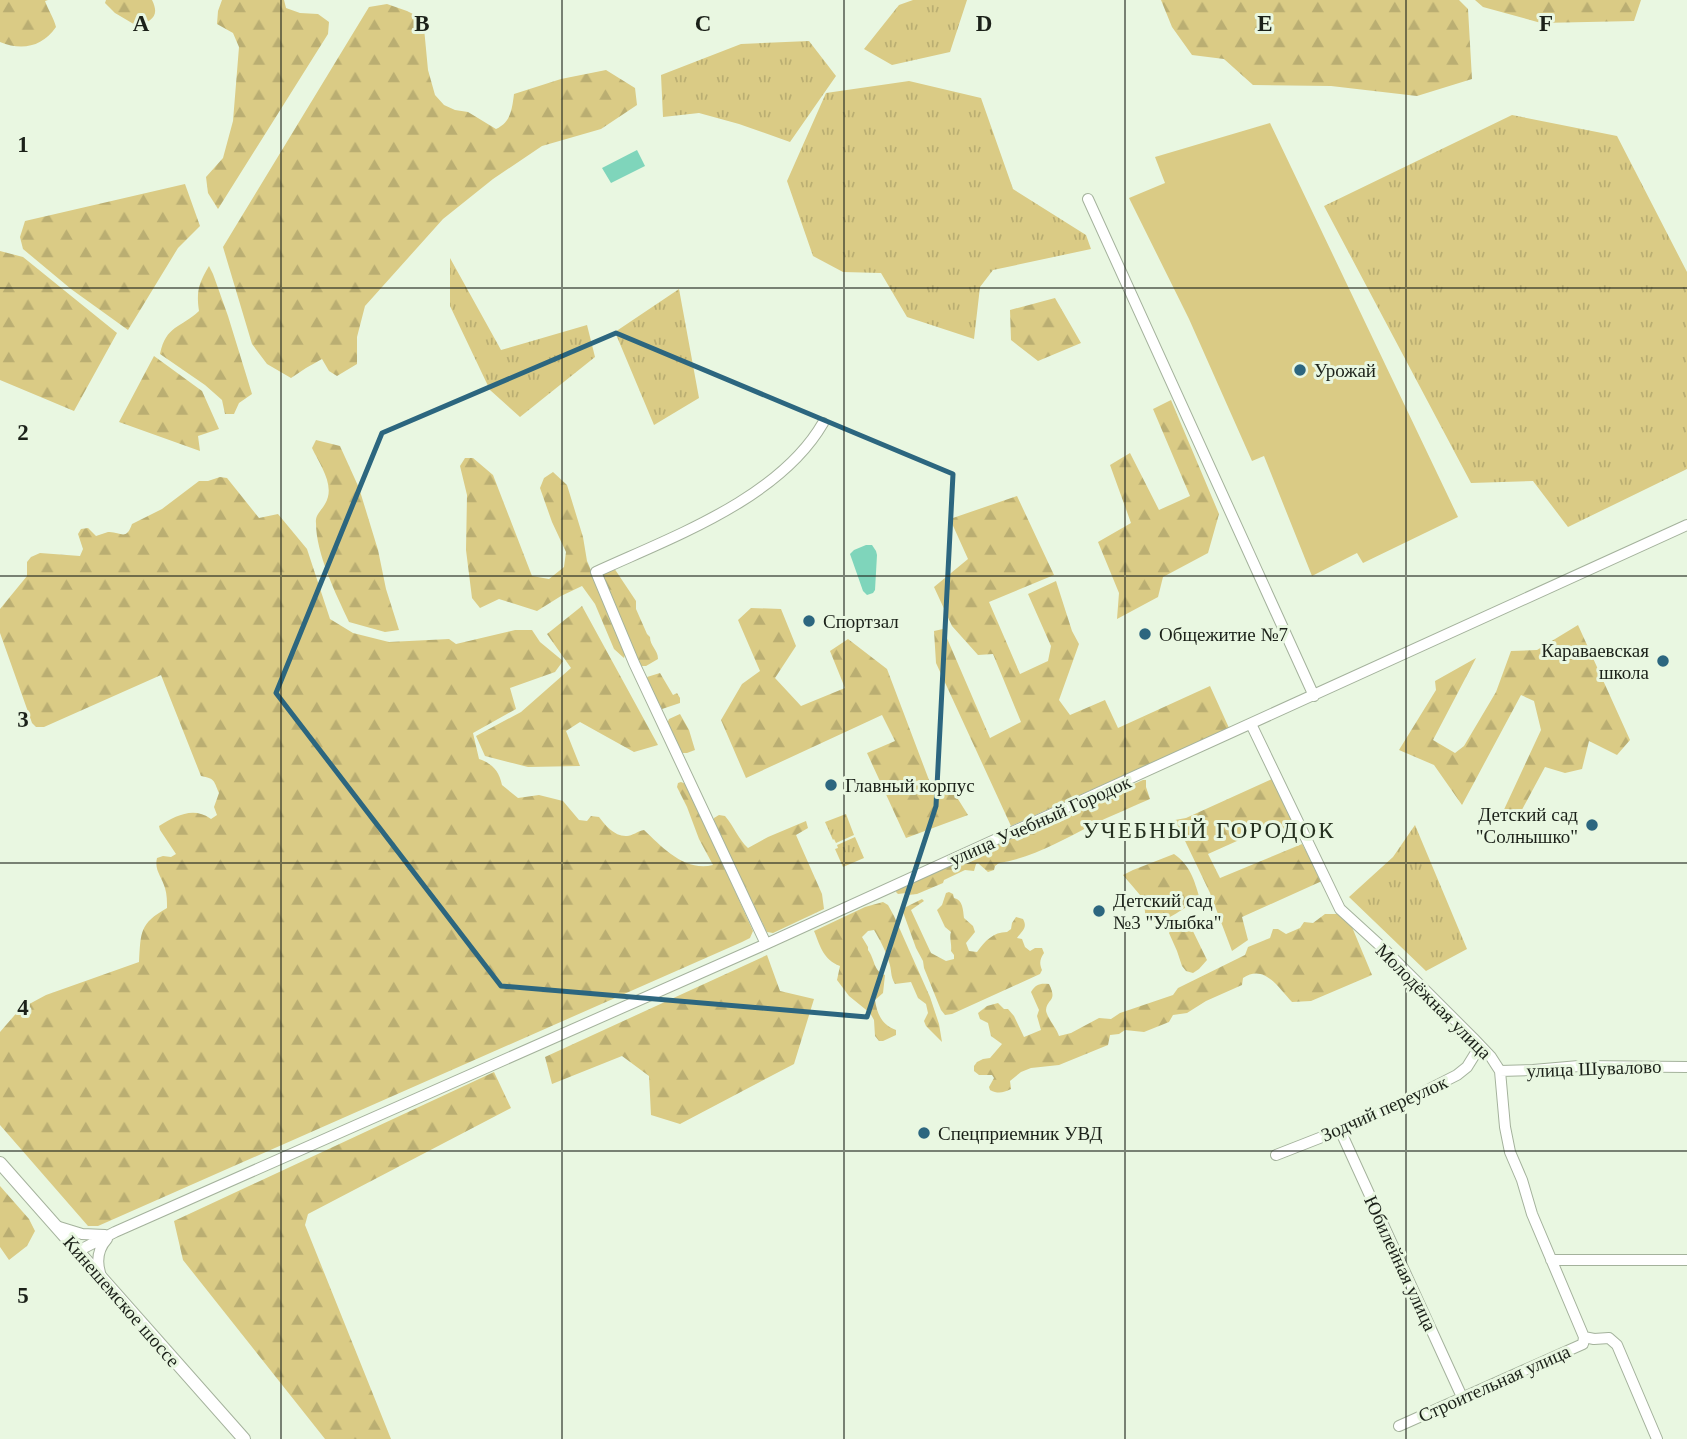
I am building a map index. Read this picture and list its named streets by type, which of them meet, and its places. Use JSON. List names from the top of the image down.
{
  "streets": {
    "main road": ["Кинешемское шоссе"],
    "street": [
      "улица Учебный Городок",
      "Молодёжная улица",
      "улица Шувалово",
      "Зодчий переулок",
      "Юбилейная улица",
      "Строительная улица"
    ]
  },
  "crossings": [
    ["улица Учебный Городок", "Молодёжная улица"],
    ["улица Учебный Городок", "Кинешемское шоссе"],
    ["Молодёжная улица", "улица Шувалово"],
    ["Молодёжная улица", "Зодчий переулок"],
    ["Молодёжная улица", "Строительная улица"],
    ["Зодчий переулок", "Юбилейная улица"],
    ["Юбилейная улица", "Строительная улица"]
  ],
  "districts": ["УЧЕБНЫЙ ГОРОДОК"],
  "places": [
    "Урожай",
    "Спортзал",
    "Общежитие №7",
    "Караваевская школа",
    "Главный корпус",
    "Детский сад \"Солнышко\"",
    "Детский сад №3 \"Улыбка\"",
    "Спецприемник УВД"
  ],
  "grid": {
    "columns": [
      "A",
      "B",
      "C",
      "D",
      "E",
      "F"
    ],
    "rows": [
      "1",
      "2",
      "3",
      "4",
      "5"
    ]
  }
}
